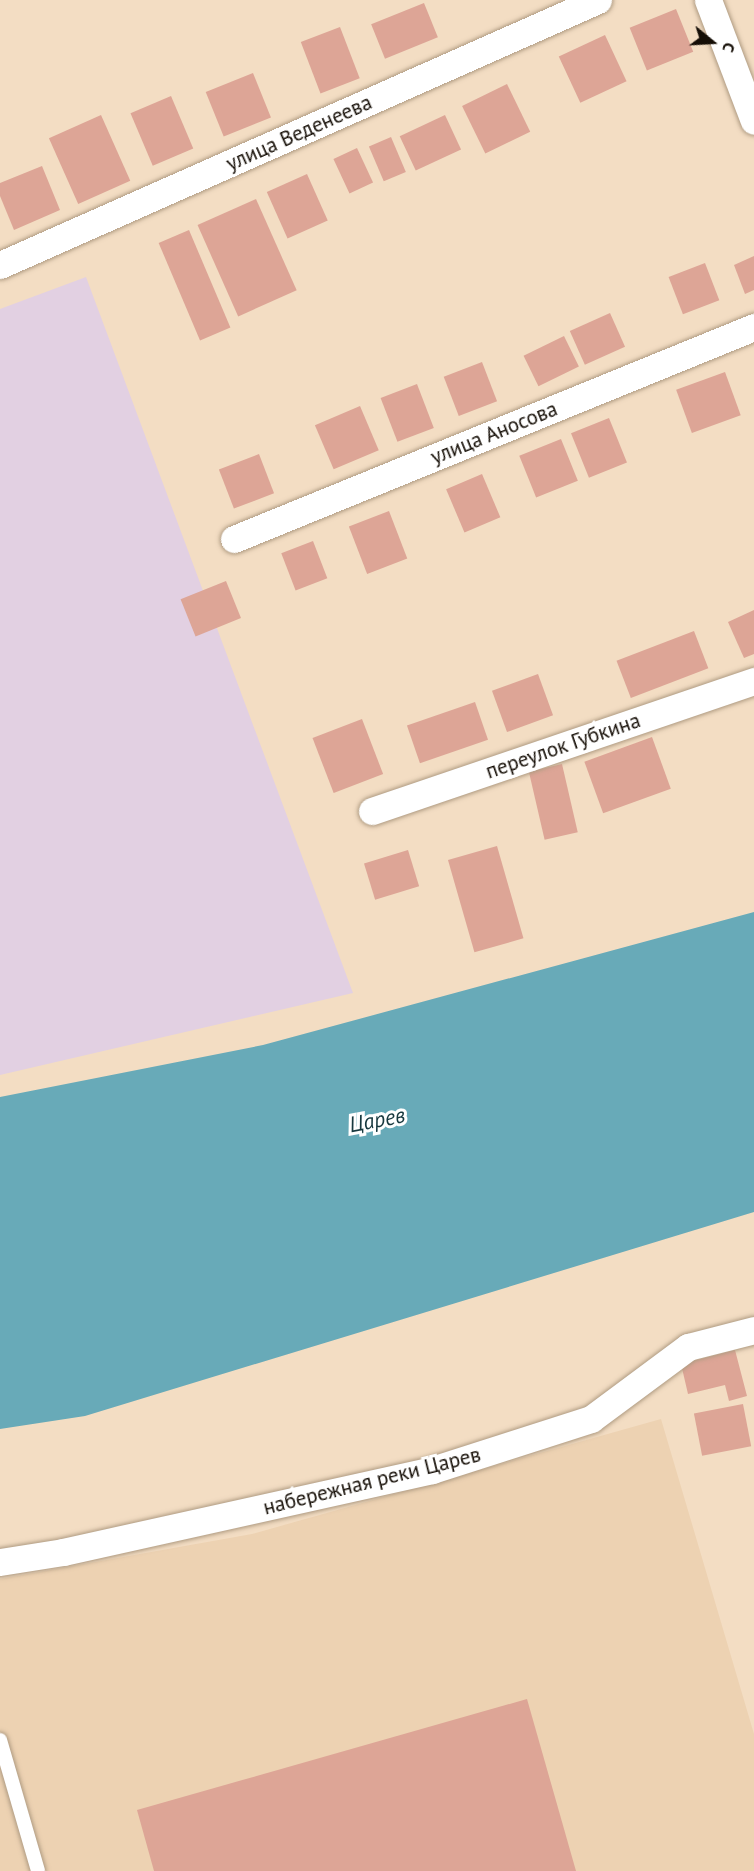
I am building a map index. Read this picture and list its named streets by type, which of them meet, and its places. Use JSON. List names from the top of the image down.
{
  "streets": {
    "street": [
      "улица Веденеева",
      "улица Аносова",
      "переулок Губкина",
      "набережная реки Царев"
    ]
  },
  "water": ["Царев"],
  "north": "right"
}
